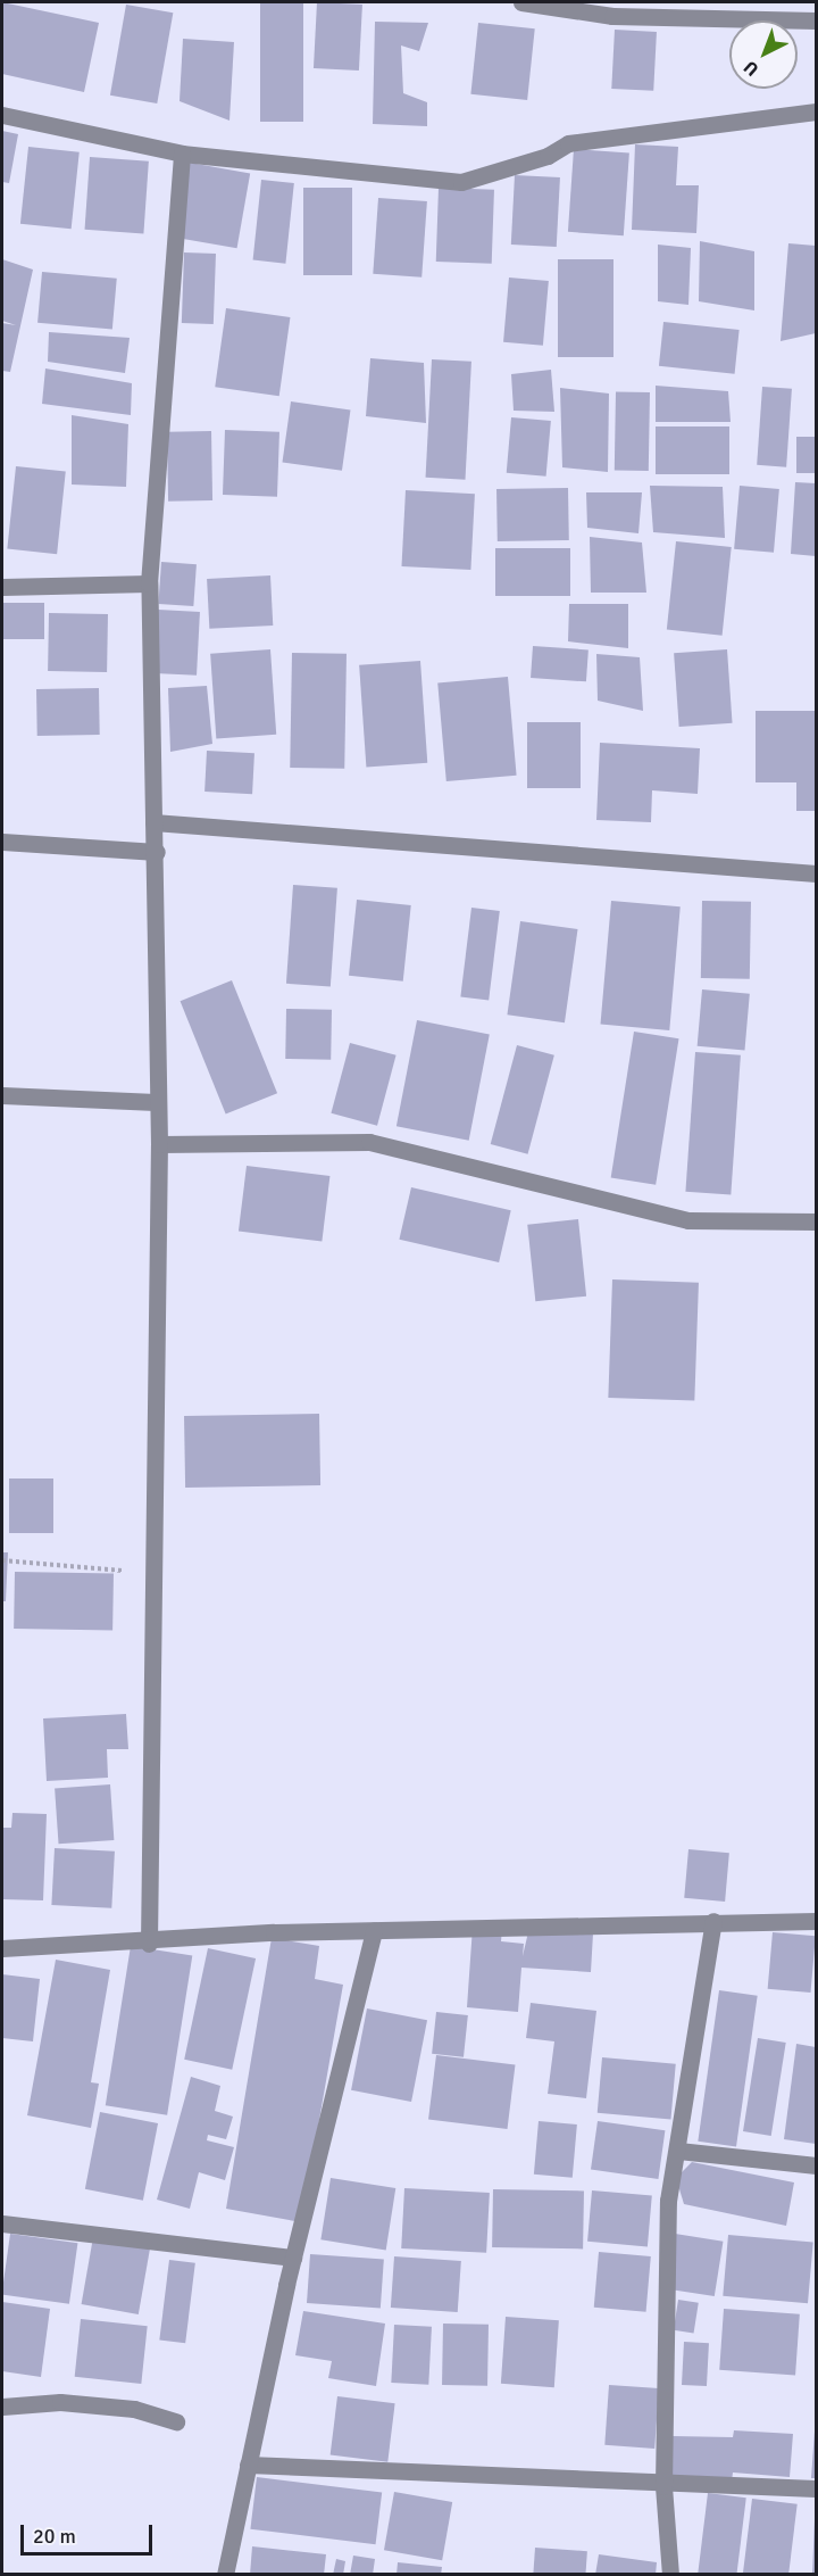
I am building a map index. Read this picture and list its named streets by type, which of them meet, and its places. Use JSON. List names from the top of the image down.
{
  "scale_bar": "20 m",
  "north": "bottom left"
}
